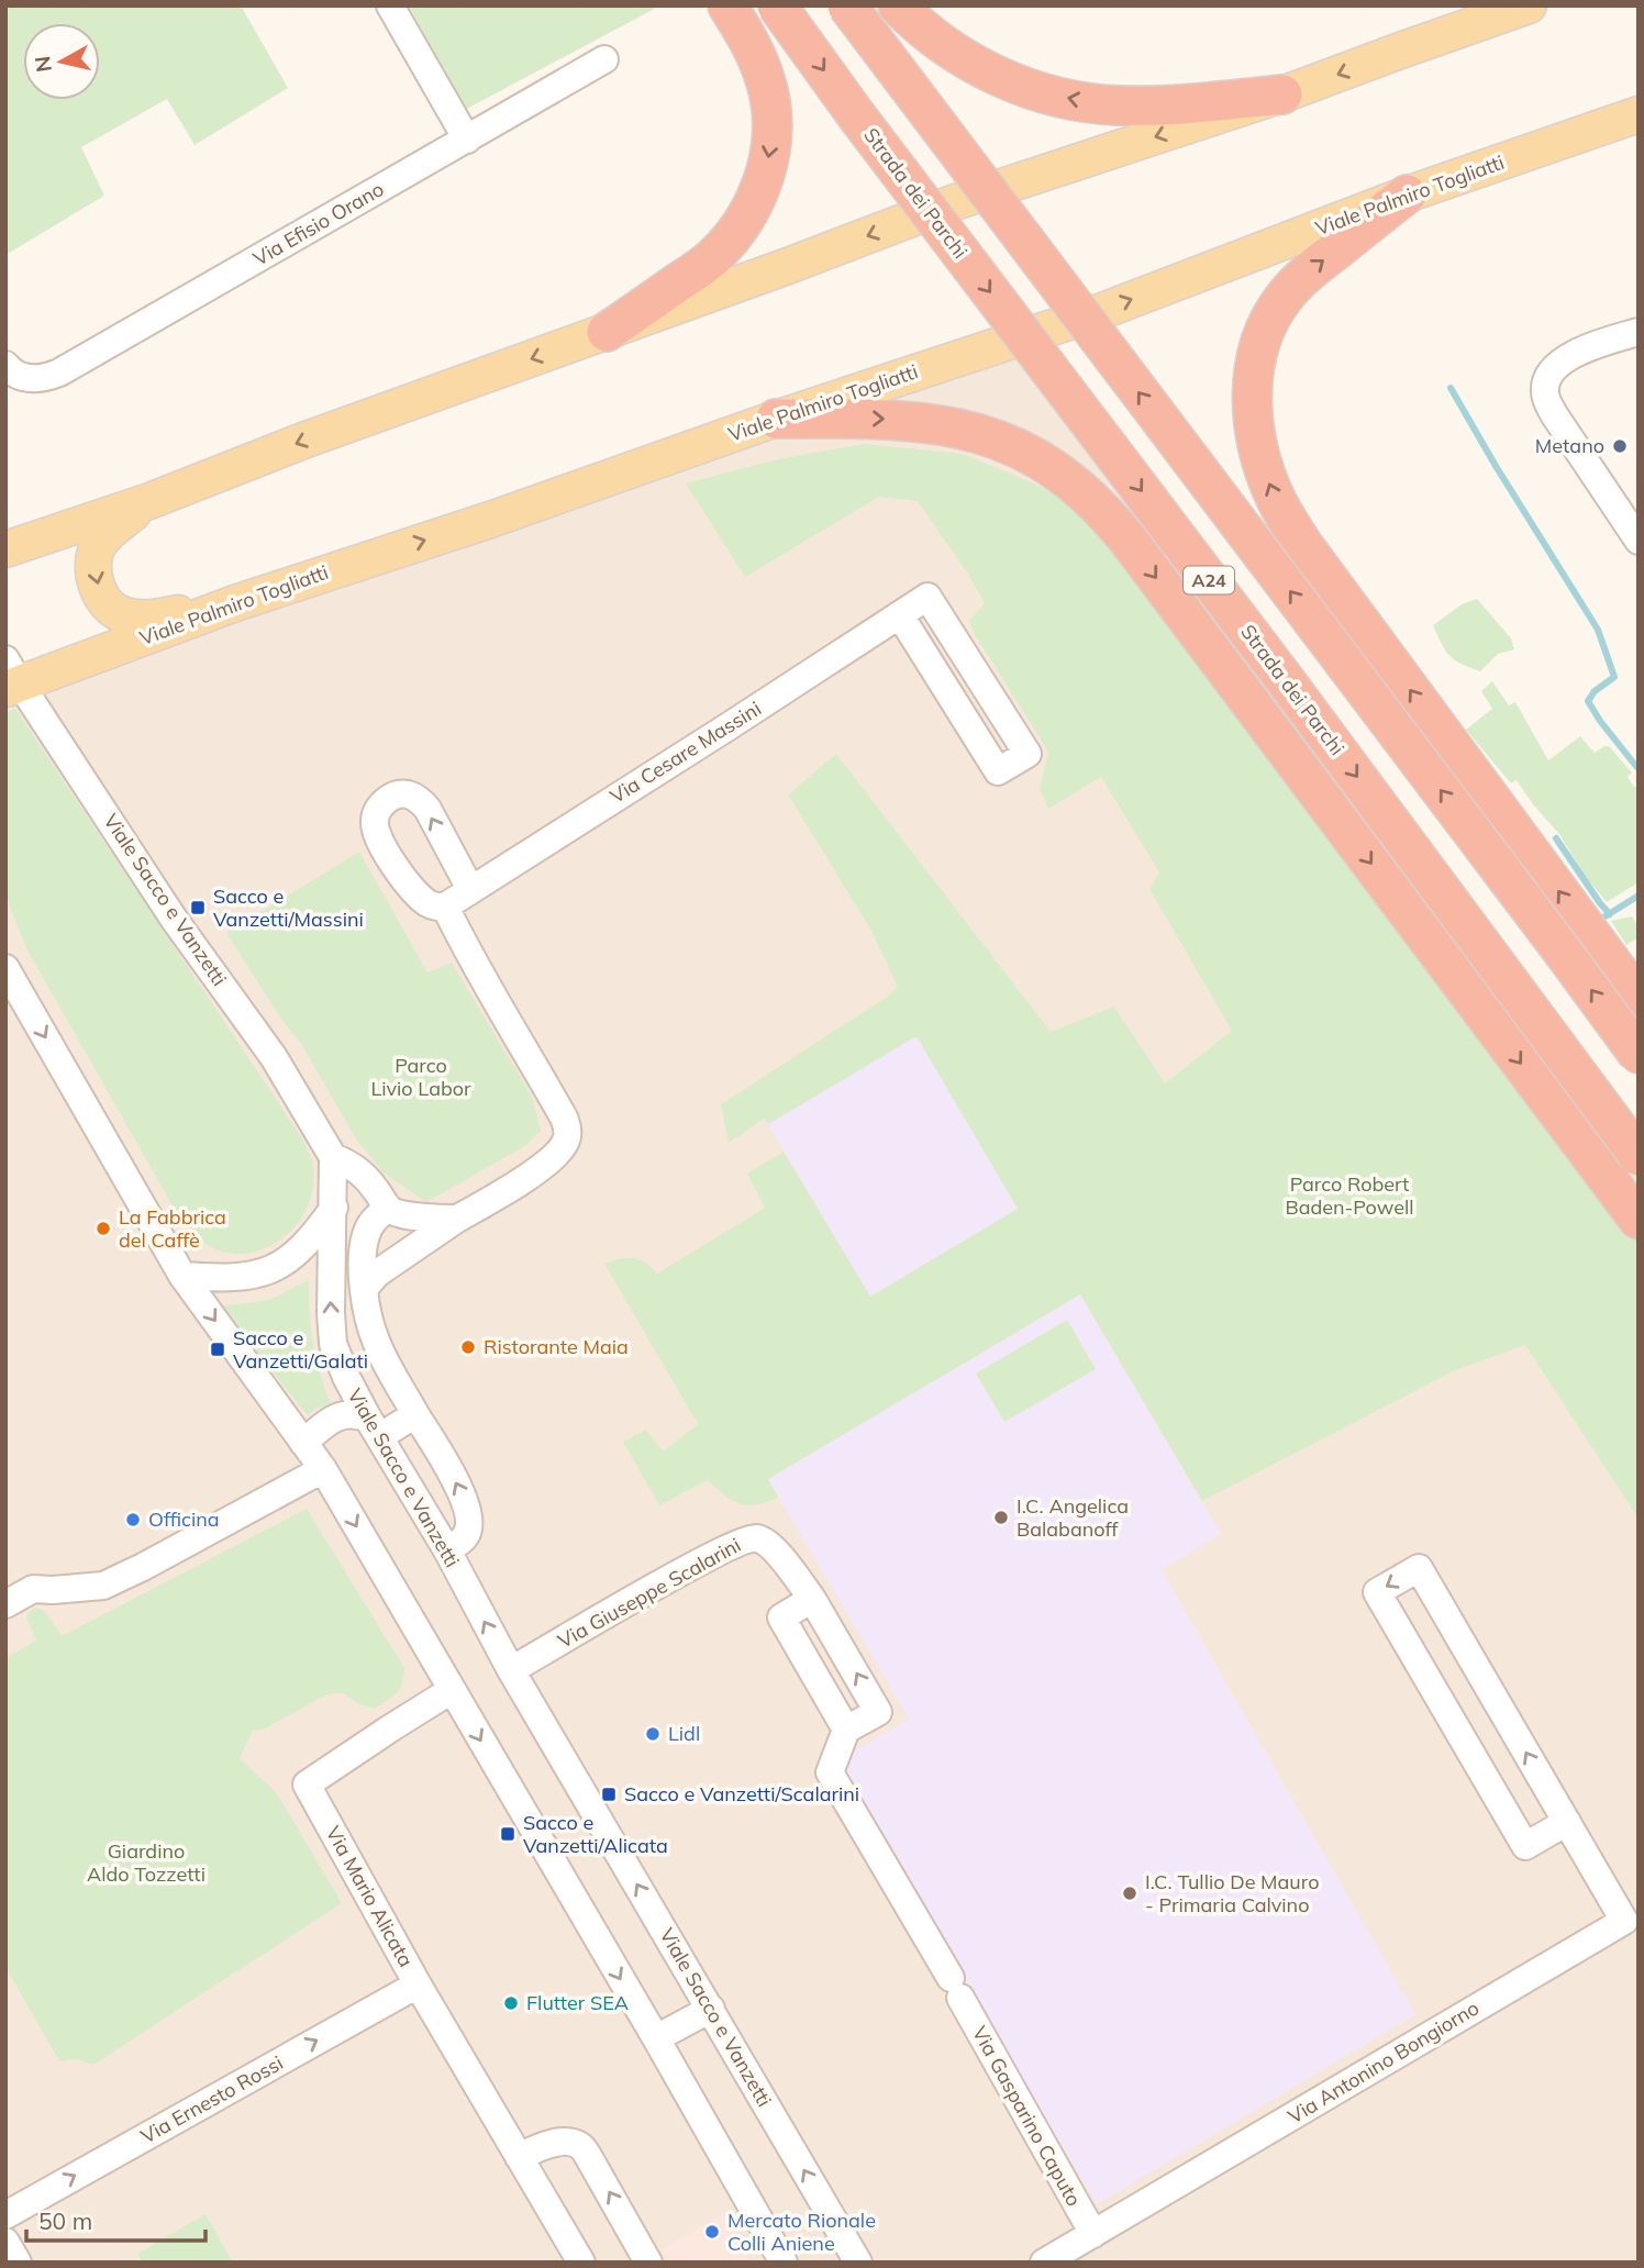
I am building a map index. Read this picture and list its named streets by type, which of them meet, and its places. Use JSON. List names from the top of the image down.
{
  "streets": {
    "highway": ["Strada dei Parchi", "A24"],
    "main road": ["Viale Palmiro Togliatti"],
    "street": [
      "Via Efisio Orano",
      "Via Cesare Massini",
      "Viale Sacco e Vanzetti",
      "Via Giuseppe Scalarini",
      "Via Mario Alicata",
      "Via Antonino Bongiorno",
      "Via Ernesto Rossi",
      "Via Gasparino Caputo"
    ]
  },
  "crossings": [
    ["Viale Palmiro Togliatti", "Viale Sacco e Vanzetti"],
    ["Viale Sacco e Vanzetti", "Via Giuseppe Scalarini"],
    ["Via Giuseppe Scalarini", "Via Gasparino Caputo"],
    ["Via Mario Alicata", "Via Ernesto Rossi"],
    ["Via Antonino Bongiorno", "Via Gasparino Caputo"]
  ],
  "one_way": ["Via Ernesto Rossi"],
  "parks": ["Parco Livio Labor", "Parco Robert Baden-Powell", "Giardino Aldo Tozzetti"],
  "places": {
    "other": [
      "Metano",
      "La Fabbrica del Caffè",
      "Ristorante Maia",
      "I.C. Angelica Balabanoff",
      "Officina",
      "Lidl",
      "I.C. Tullio De Mauro - Primaria Calvino",
      "Flutter SEA",
      "Mercato Rionale Colli Aniene"
    ],
    "transit": [
      "Sacco e Vanzetti/Massini",
      "Sacco e Vanzetti/Galati",
      "Sacco e Vanzetti/Scalarini",
      "Sacco e Vanzetti/Alicata"
    ]
  },
  "scale_bar": "50 m",
  "north": "left"
}
